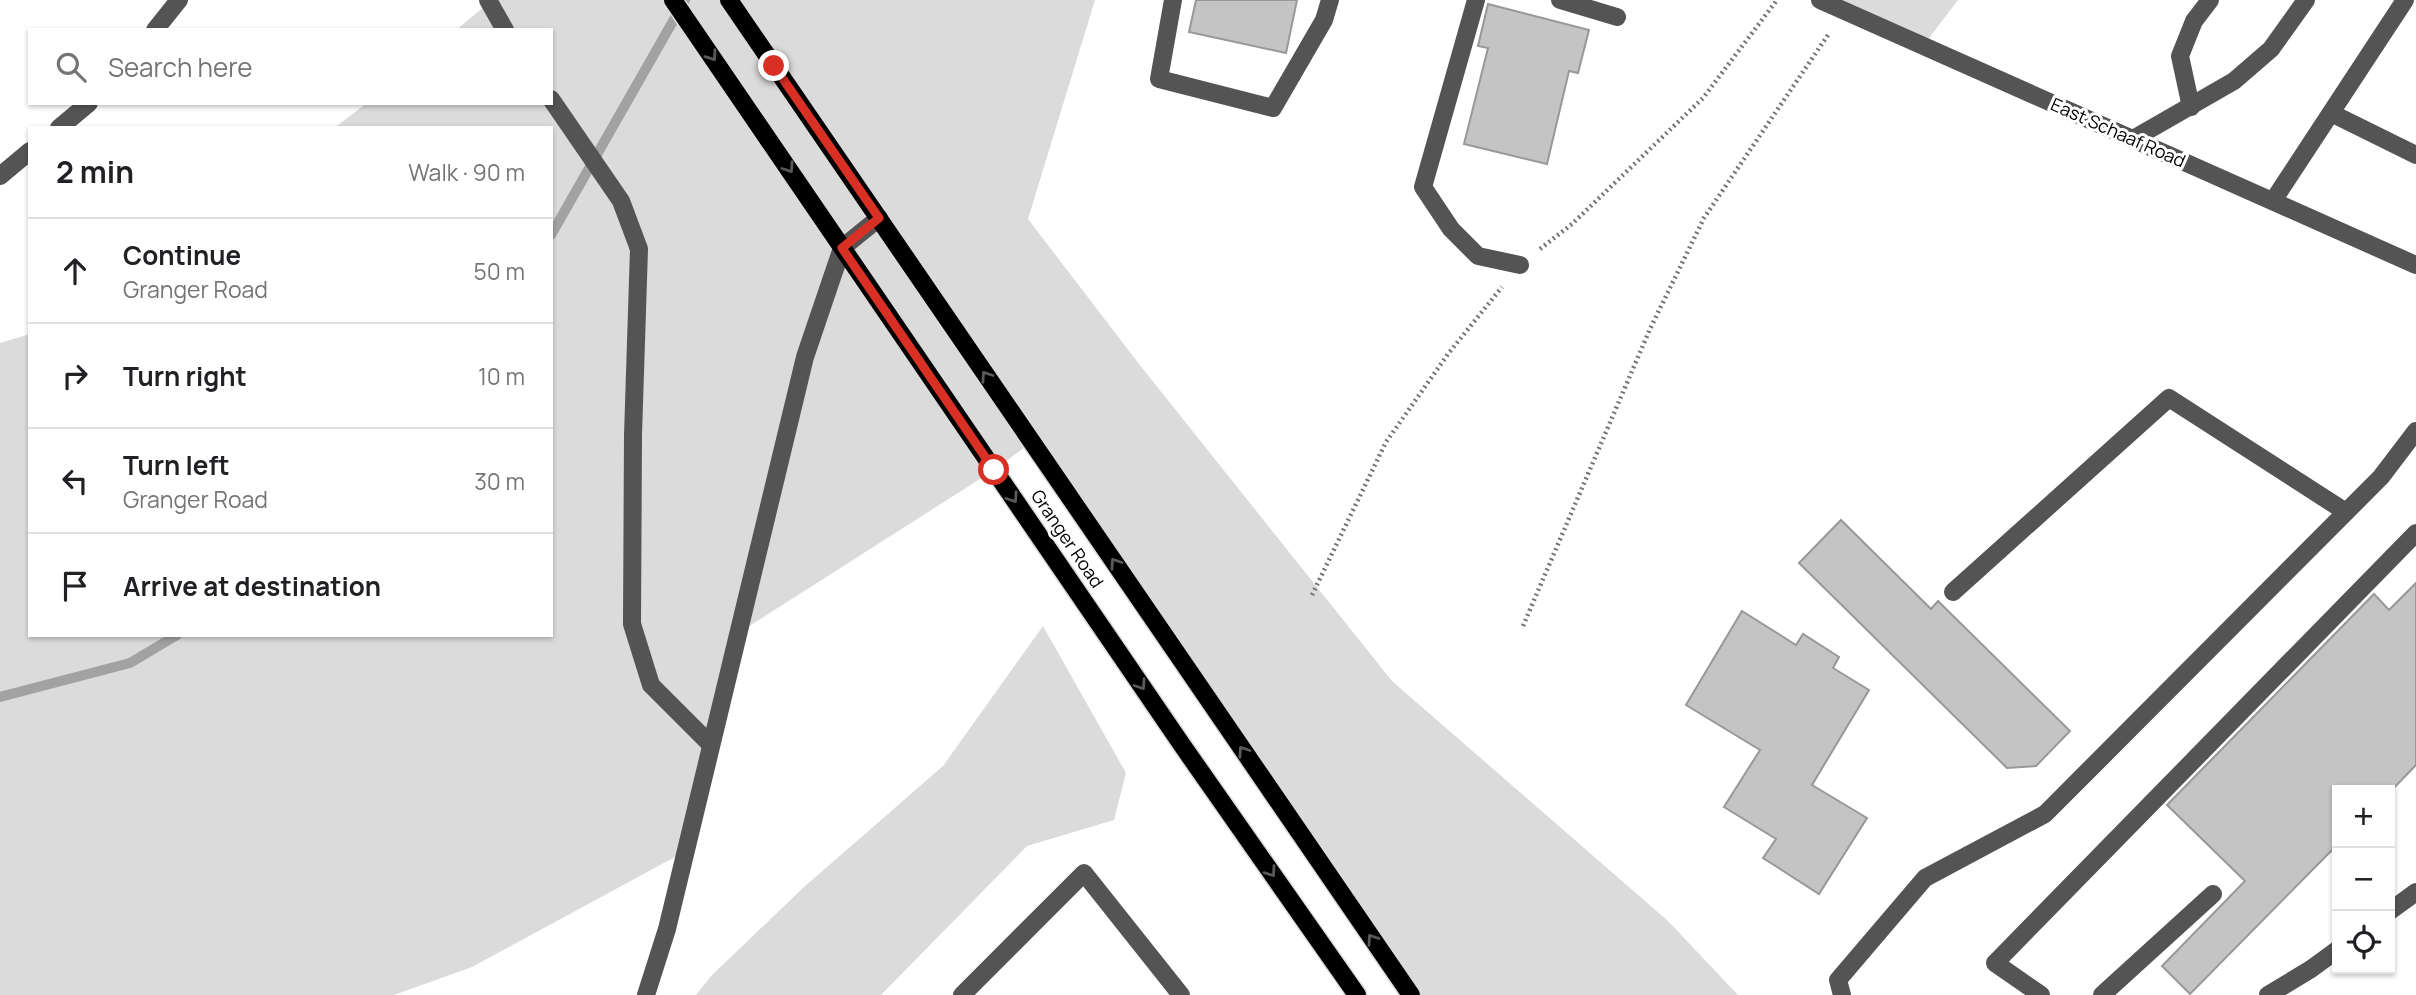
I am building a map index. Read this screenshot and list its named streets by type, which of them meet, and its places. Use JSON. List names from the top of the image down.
{
  "streets": {
    "main road": ["Granger Road"],
    "street": ["East Schaaf Road"]
  },
  "page": {
    "search": "Search here",
    "heading": ["2 min", "Walk · 90 m"],
    "list": [
      ["Continue", "Granger Road", "50 m"],
      ["Turn right", "10 m"],
      ["Turn left", "Granger Road", "30 m"],
      "Arrive at destination"
    ],
    "map_buttons": ["+", "−"]
  }
}
